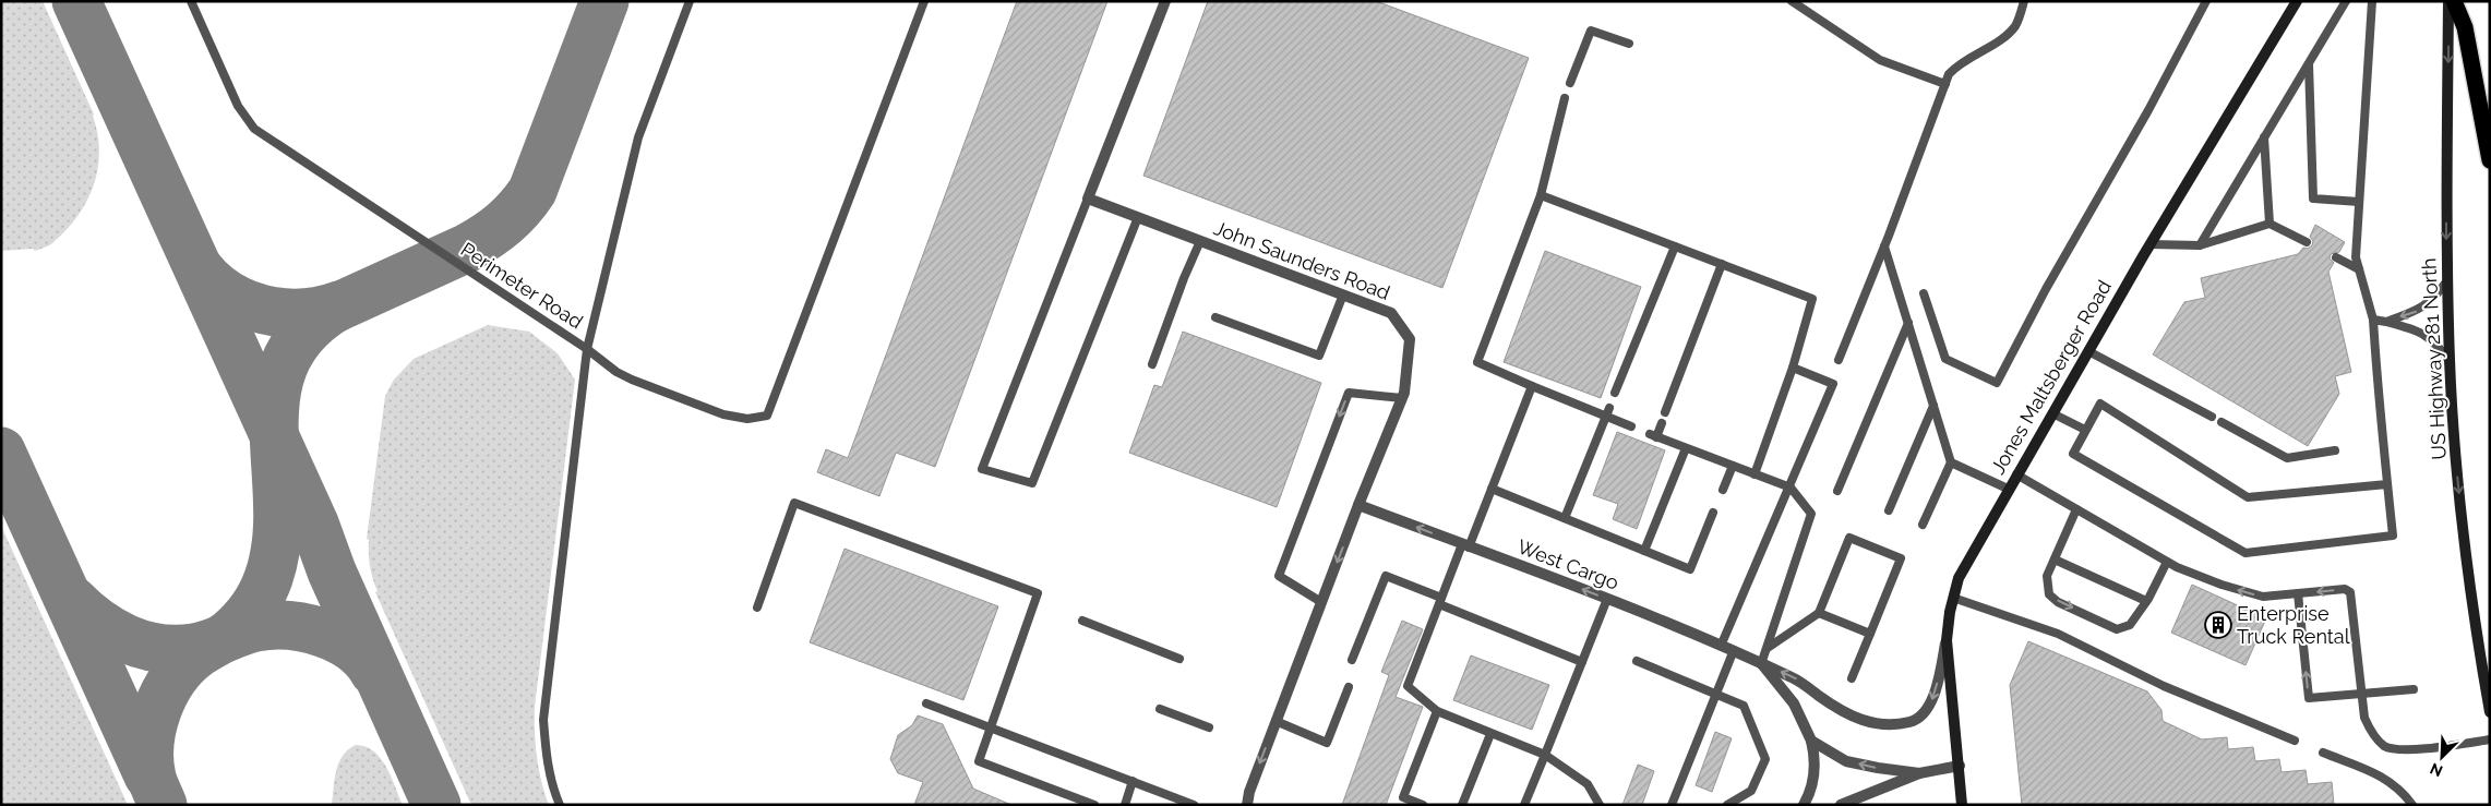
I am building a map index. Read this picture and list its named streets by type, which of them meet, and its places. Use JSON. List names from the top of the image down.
{
  "streets": {
    "street": [
      "John Saunders Road",
      "US Highway 281 North",
      "Jones Maltsberger Road",
      "West Cargo"
    ],
    "lane": ["Perimeter Road"]
  },
  "crossings": [
    ["John Saunders Road", "West Cargo"],
    ["Jones Maltsberger Road", "West Cargo"]
  ],
  "one_way": ["US Highway 281 North", "West Cargo"],
  "places": {
    "building": ["Enterprise Truck Rental"]
  },
  "north": "bottom left"
}
